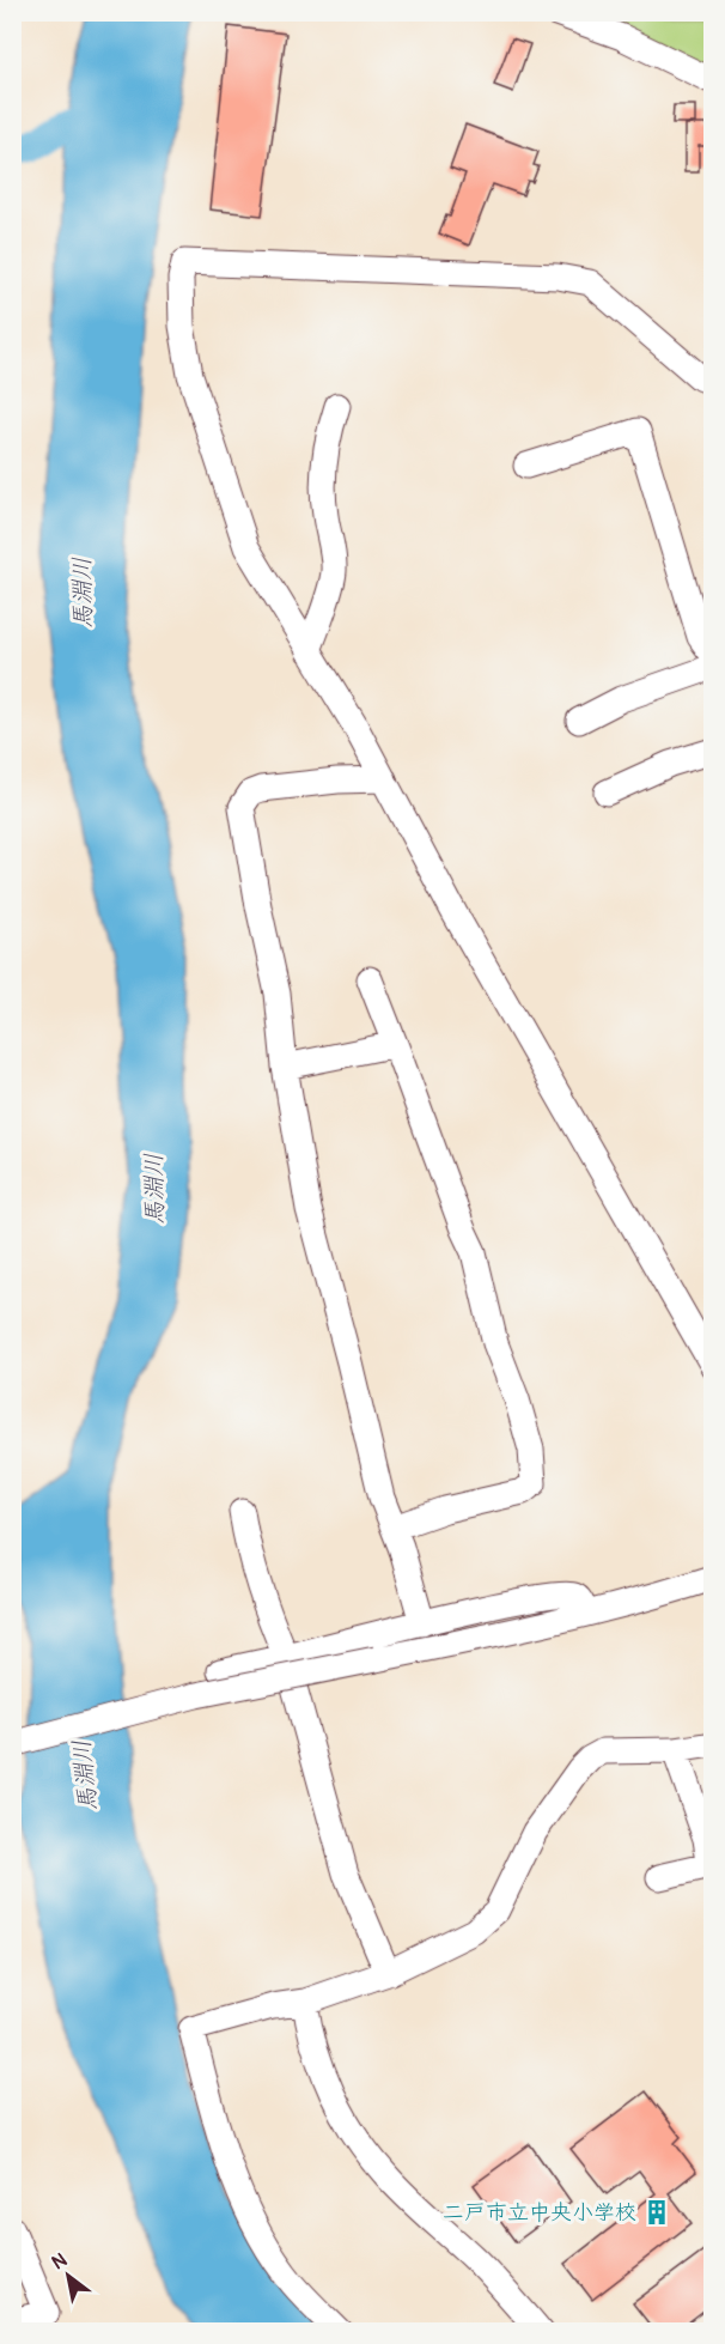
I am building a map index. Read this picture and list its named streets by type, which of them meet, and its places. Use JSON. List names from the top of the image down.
{
  "water": ["馬淵川"],
  "places": {
    "building": ["二戸市立中央小学校"]
  },
  "north": "top left"
}
